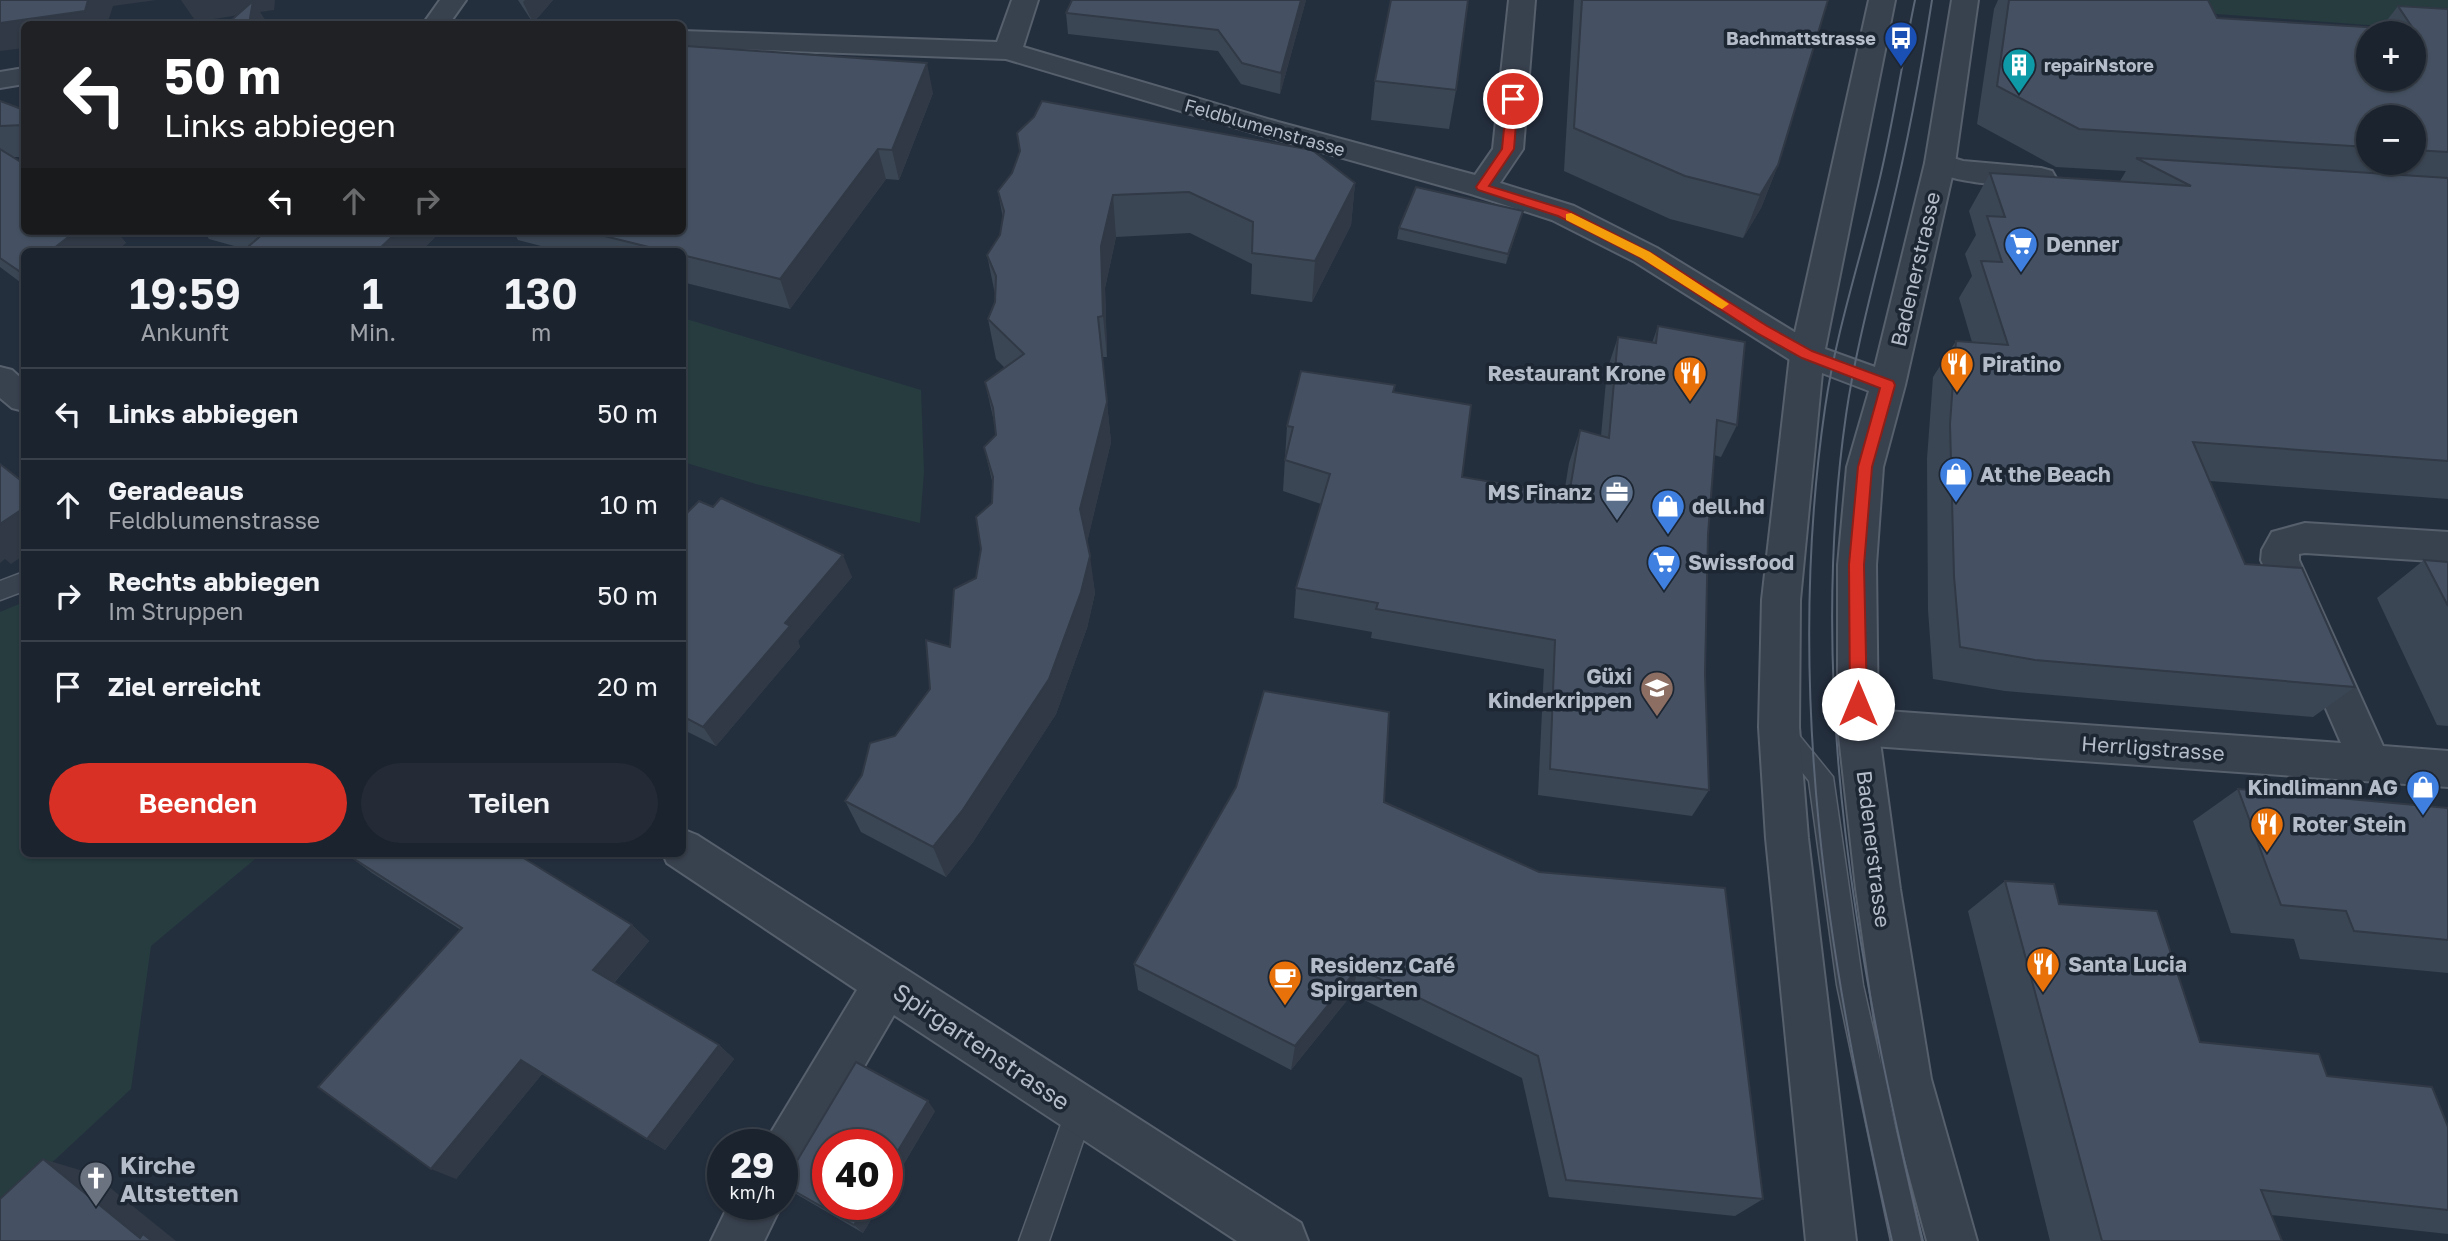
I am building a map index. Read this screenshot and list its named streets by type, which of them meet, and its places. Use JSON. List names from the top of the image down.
{
  "streets": {
    "street": [
      "Feldblumenstrasse",
      "Badenerstrasse",
      "Herrligstrasse",
      "Spirgartenstrasse"
    ]
  },
  "crossings": [
    ["Feldblumenstrasse", "Badenerstrasse"],
    ["Badenerstrasse", "Herrligstrasse"]
  ],
  "places": {
    "bus stop": ["Bachmattstrasse"],
    "building": ["repairNstore"],
    "supermarket": ["Denner", "Swissfood"],
    "restaurant": [
      "Piratino",
      "Restaurant Krone",
      "Roter Stein",
      "Santa Lucia"
    ],
    "shop": ["At the Beach", "dell.hd", "Kindlimann AG"],
    "office": ["MS Finanz"],
    "school or university": ["Güxi Kinderkrippen"],
    "cafe": ["Residenz Café Spirgarten"],
    "church": ["Kirche Altstetten"]
  },
  "page": {
    "map_buttons": ["+", "−"],
    "turn": ["50 m", "Links abbiegen"],
    "eta": [
      "19:59",
      "Ankunft",
      "1",
      "Min.",
      "130",
      "m"
    ],
    "list": [
      {
        "name": "Links abbiegen",
        "value": "50 m"
      },
      {
        "name": "Geradeaus",
        "note": "Feldblumenstrasse",
        "value": "10 m"
      },
      {
        "name": "Rechts abbiegen",
        "note": "Im Struppen",
        "value": "50 m"
      },
      {
        "name": "Ziel erreicht",
        "value": "20 m"
      }
    ],
    "buttons": ["Beenden", "Teilen"],
    "speed": "29 km/h",
    "limit": "40"
  }
}
